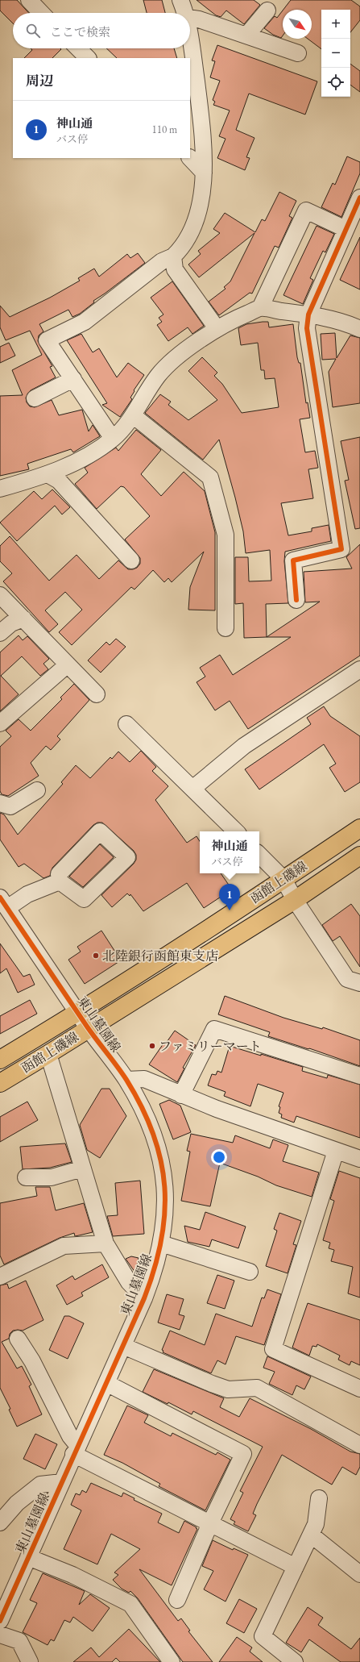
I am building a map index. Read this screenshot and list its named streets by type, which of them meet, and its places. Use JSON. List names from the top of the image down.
{
  "streets": {
    "main road": ["函館上磯線"],
    "street": ["東山墓園線"]
  },
  "crossings": [
    ["函館上磯線", "東山墓園線"]
  ],
  "places": ["北陸銀行函館東支店", "ファミリーマート"],
  "north": "bottom right",
  "page": {
    "map_buttons": ["+", "−"],
    "search": "ここで検索",
    "heading": "周辺",
    "list": [
      {
        "mark": "1",
        "name": "神山通",
        "note": "バス停",
        "value": "110 m"
      }
    ],
    "popup": ["神山通", "バス停"],
    "pins": "1"
  }
}
